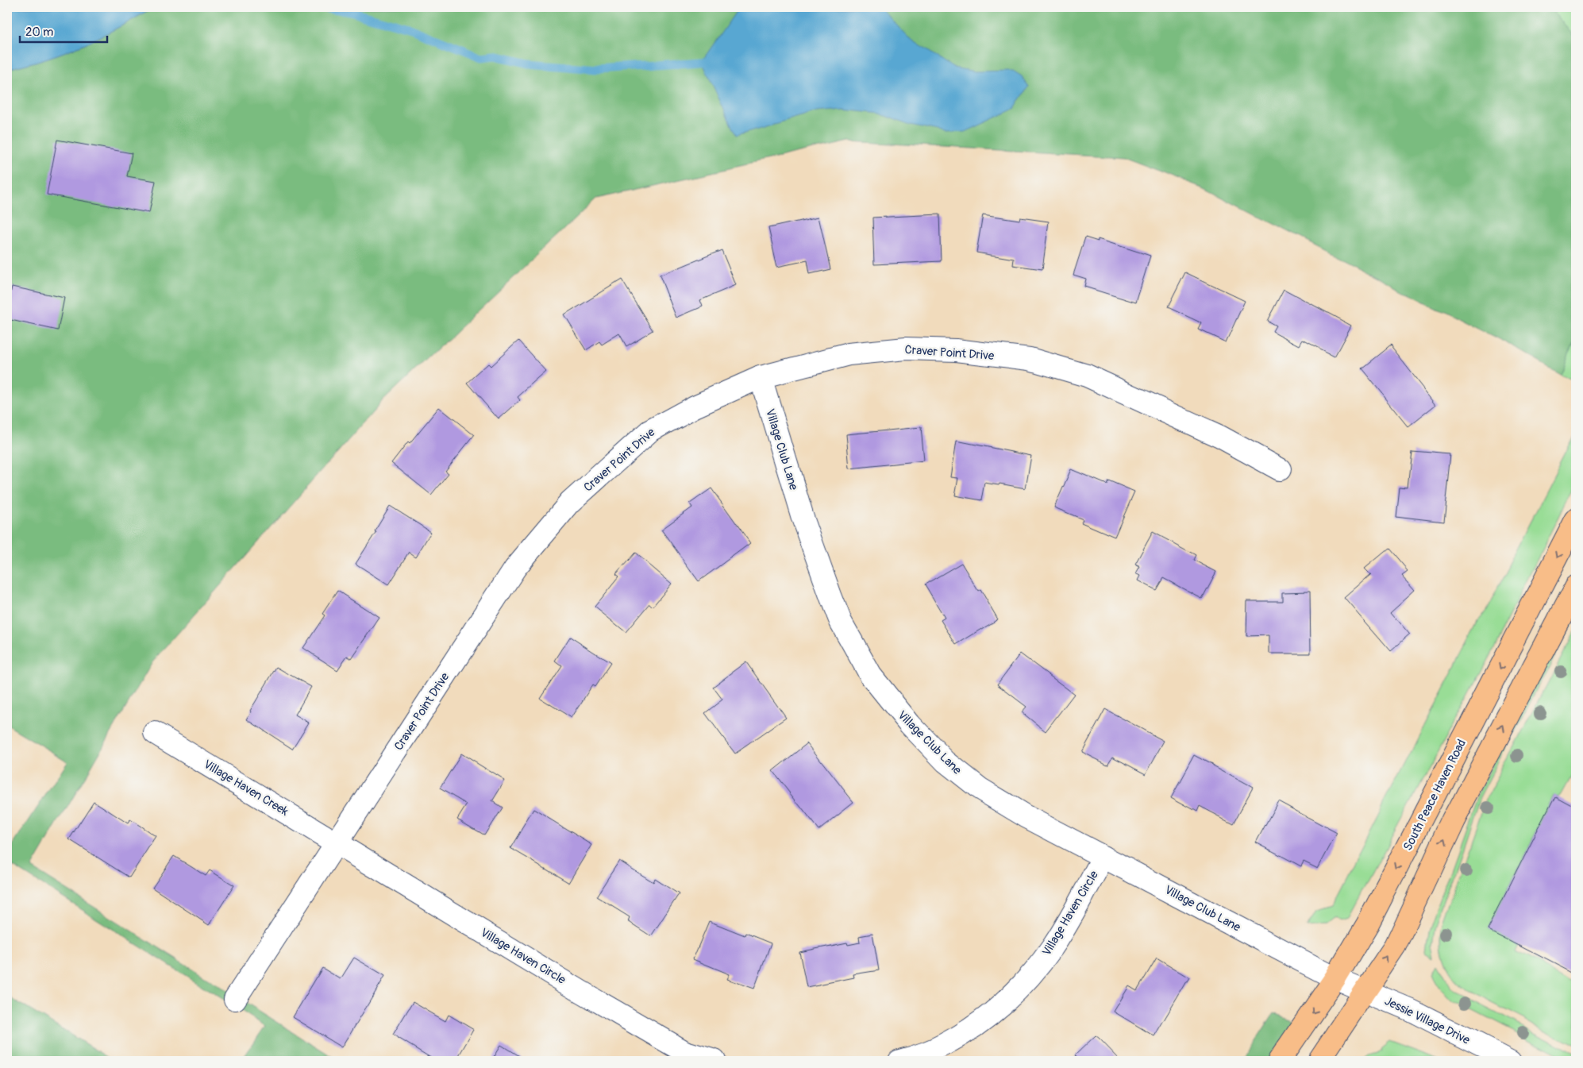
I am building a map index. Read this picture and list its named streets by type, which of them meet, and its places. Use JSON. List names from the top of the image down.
{
  "streets": {
    "main road": ["South Peace Haven Road"],
    "street": [
      "Craver Point Drive",
      "Village Club Lane",
      "Village Haven Creek",
      "Village Haven Circle",
      "Jessie Village Drive"
    ]
  },
  "crossings": [
    ["Craver Point Drive", "Village Club Lane"],
    ["Craver Point Drive", "Village Haven Creek"],
    ["Craver Point Drive", "Village Haven Circle"],
    ["Village Club Lane", "South Peace Haven Road"],
    ["Village Club Lane", "Village Haven Circle"],
    ["Village Club Lane", "Jessie Village Drive"],
    ["Village Haven Creek", "Village Haven Circle"]
  ],
  "scale_bar": "20 m"
}
